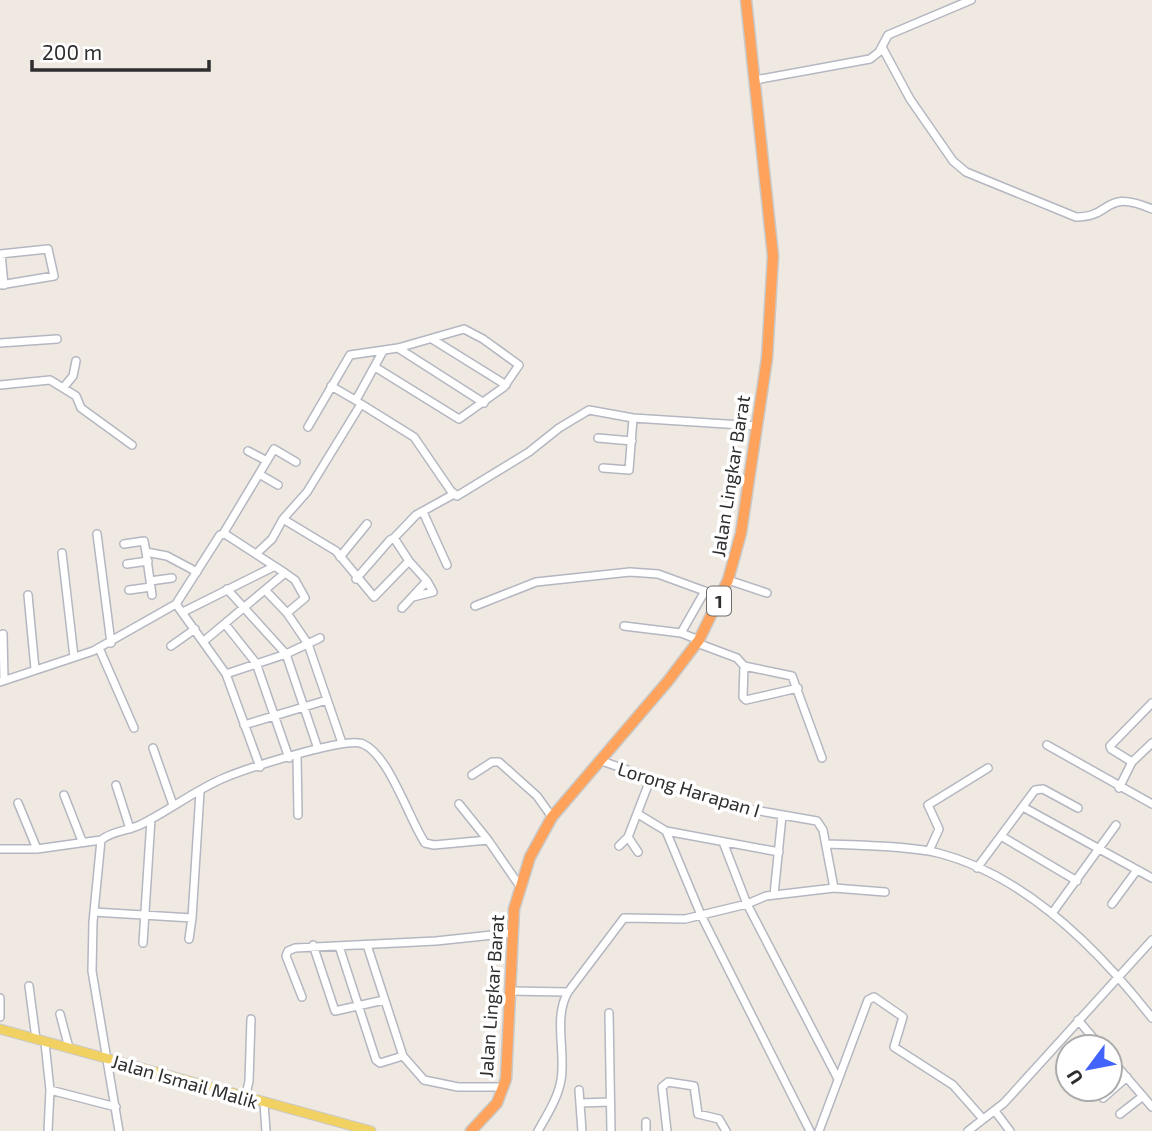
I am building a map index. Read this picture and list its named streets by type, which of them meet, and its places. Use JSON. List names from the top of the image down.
{
  "streets": {
    "highway": ["Jalan Lingkar Barat", "1"],
    "main road": ["Jalan Ismail Malik"],
    "street": ["Lorong Harapan I"]
  },
  "crossings": [
    ["Jalan Lingkar Barat", "Lorong Harapan I"]
  ],
  "scale_bar": "200 m",
  "north": "bottom left"
}
